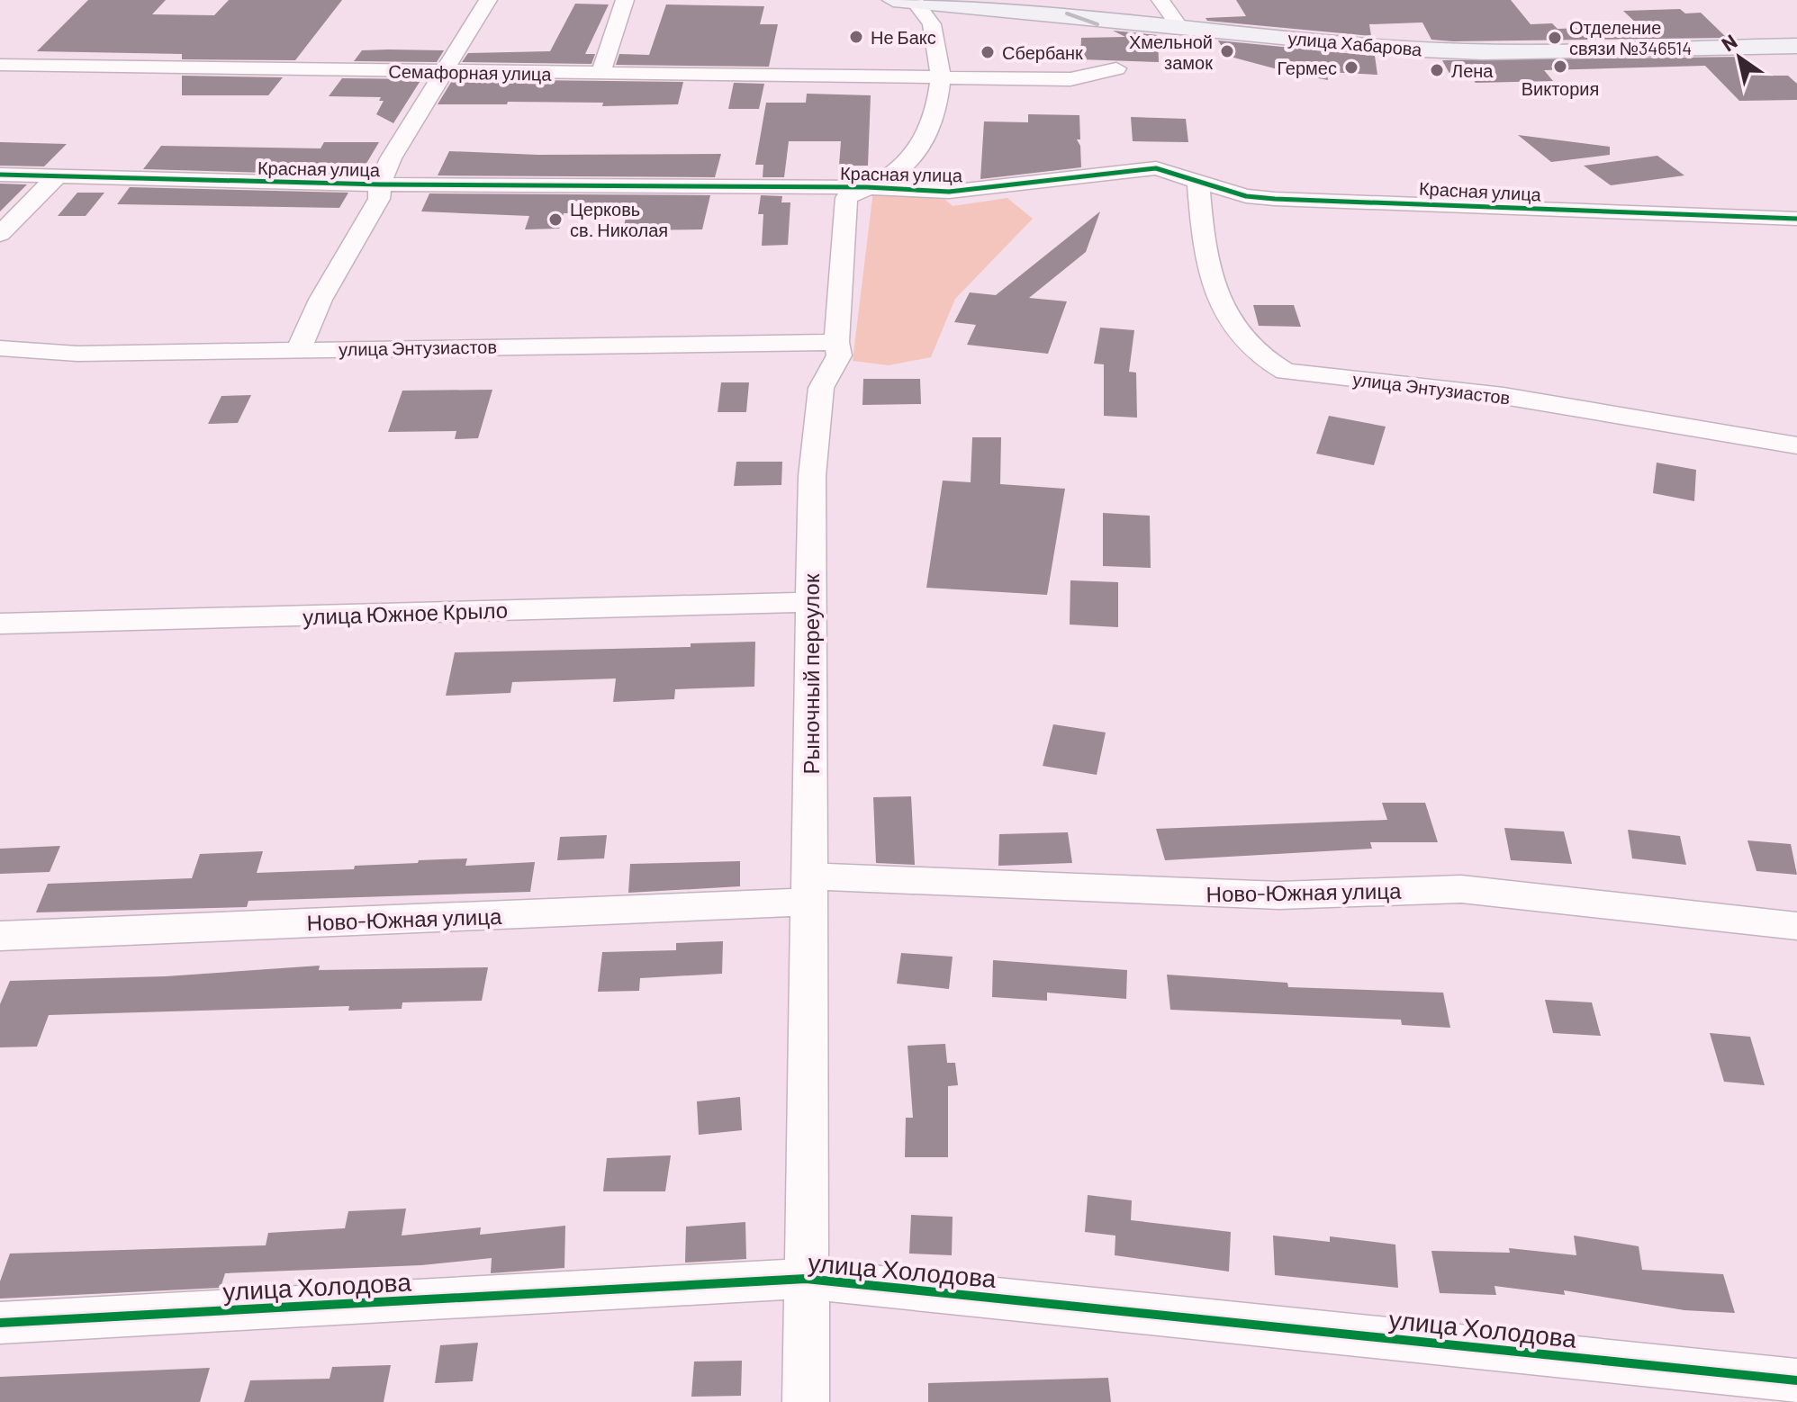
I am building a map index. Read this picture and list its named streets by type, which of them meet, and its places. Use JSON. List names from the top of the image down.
{
  "streets": {
    "main road": ["улица Хабарова"],
    "street": [
      "Семафорная улица",
      "Красная улица",
      "улица Энтузиастов",
      "улица Южное Крыло",
      "Рыночный переулок",
      "Ново-Южная улица",
      "улица Холодова"
    ]
  },
  "crossings": [
    ["улица Хабарова", "Рыночный переулок"],
    ["Семафорная улица", "Рыночный переулок"],
    ["Красная улица", "улица Энтузиастов"],
    ["Красная улица", "Рыночный переулок"],
    ["улица Энтузиастов", "Рыночный переулок"],
    ["улица Южное Крыло", "Рыночный переулок"],
    ["Рыночный переулок", "Ново-Южная улица"],
    ["Рыночный переулок", "улица Холодова"]
  ],
  "places": [
    "Не Бакс",
    "Отделение связи №346514",
    "Хмельной замок",
    "Сбербанк",
    "Виктория",
    "Гермес",
    "Лена",
    "Церковь св. Николая"
  ],
  "north": "top left"
}
